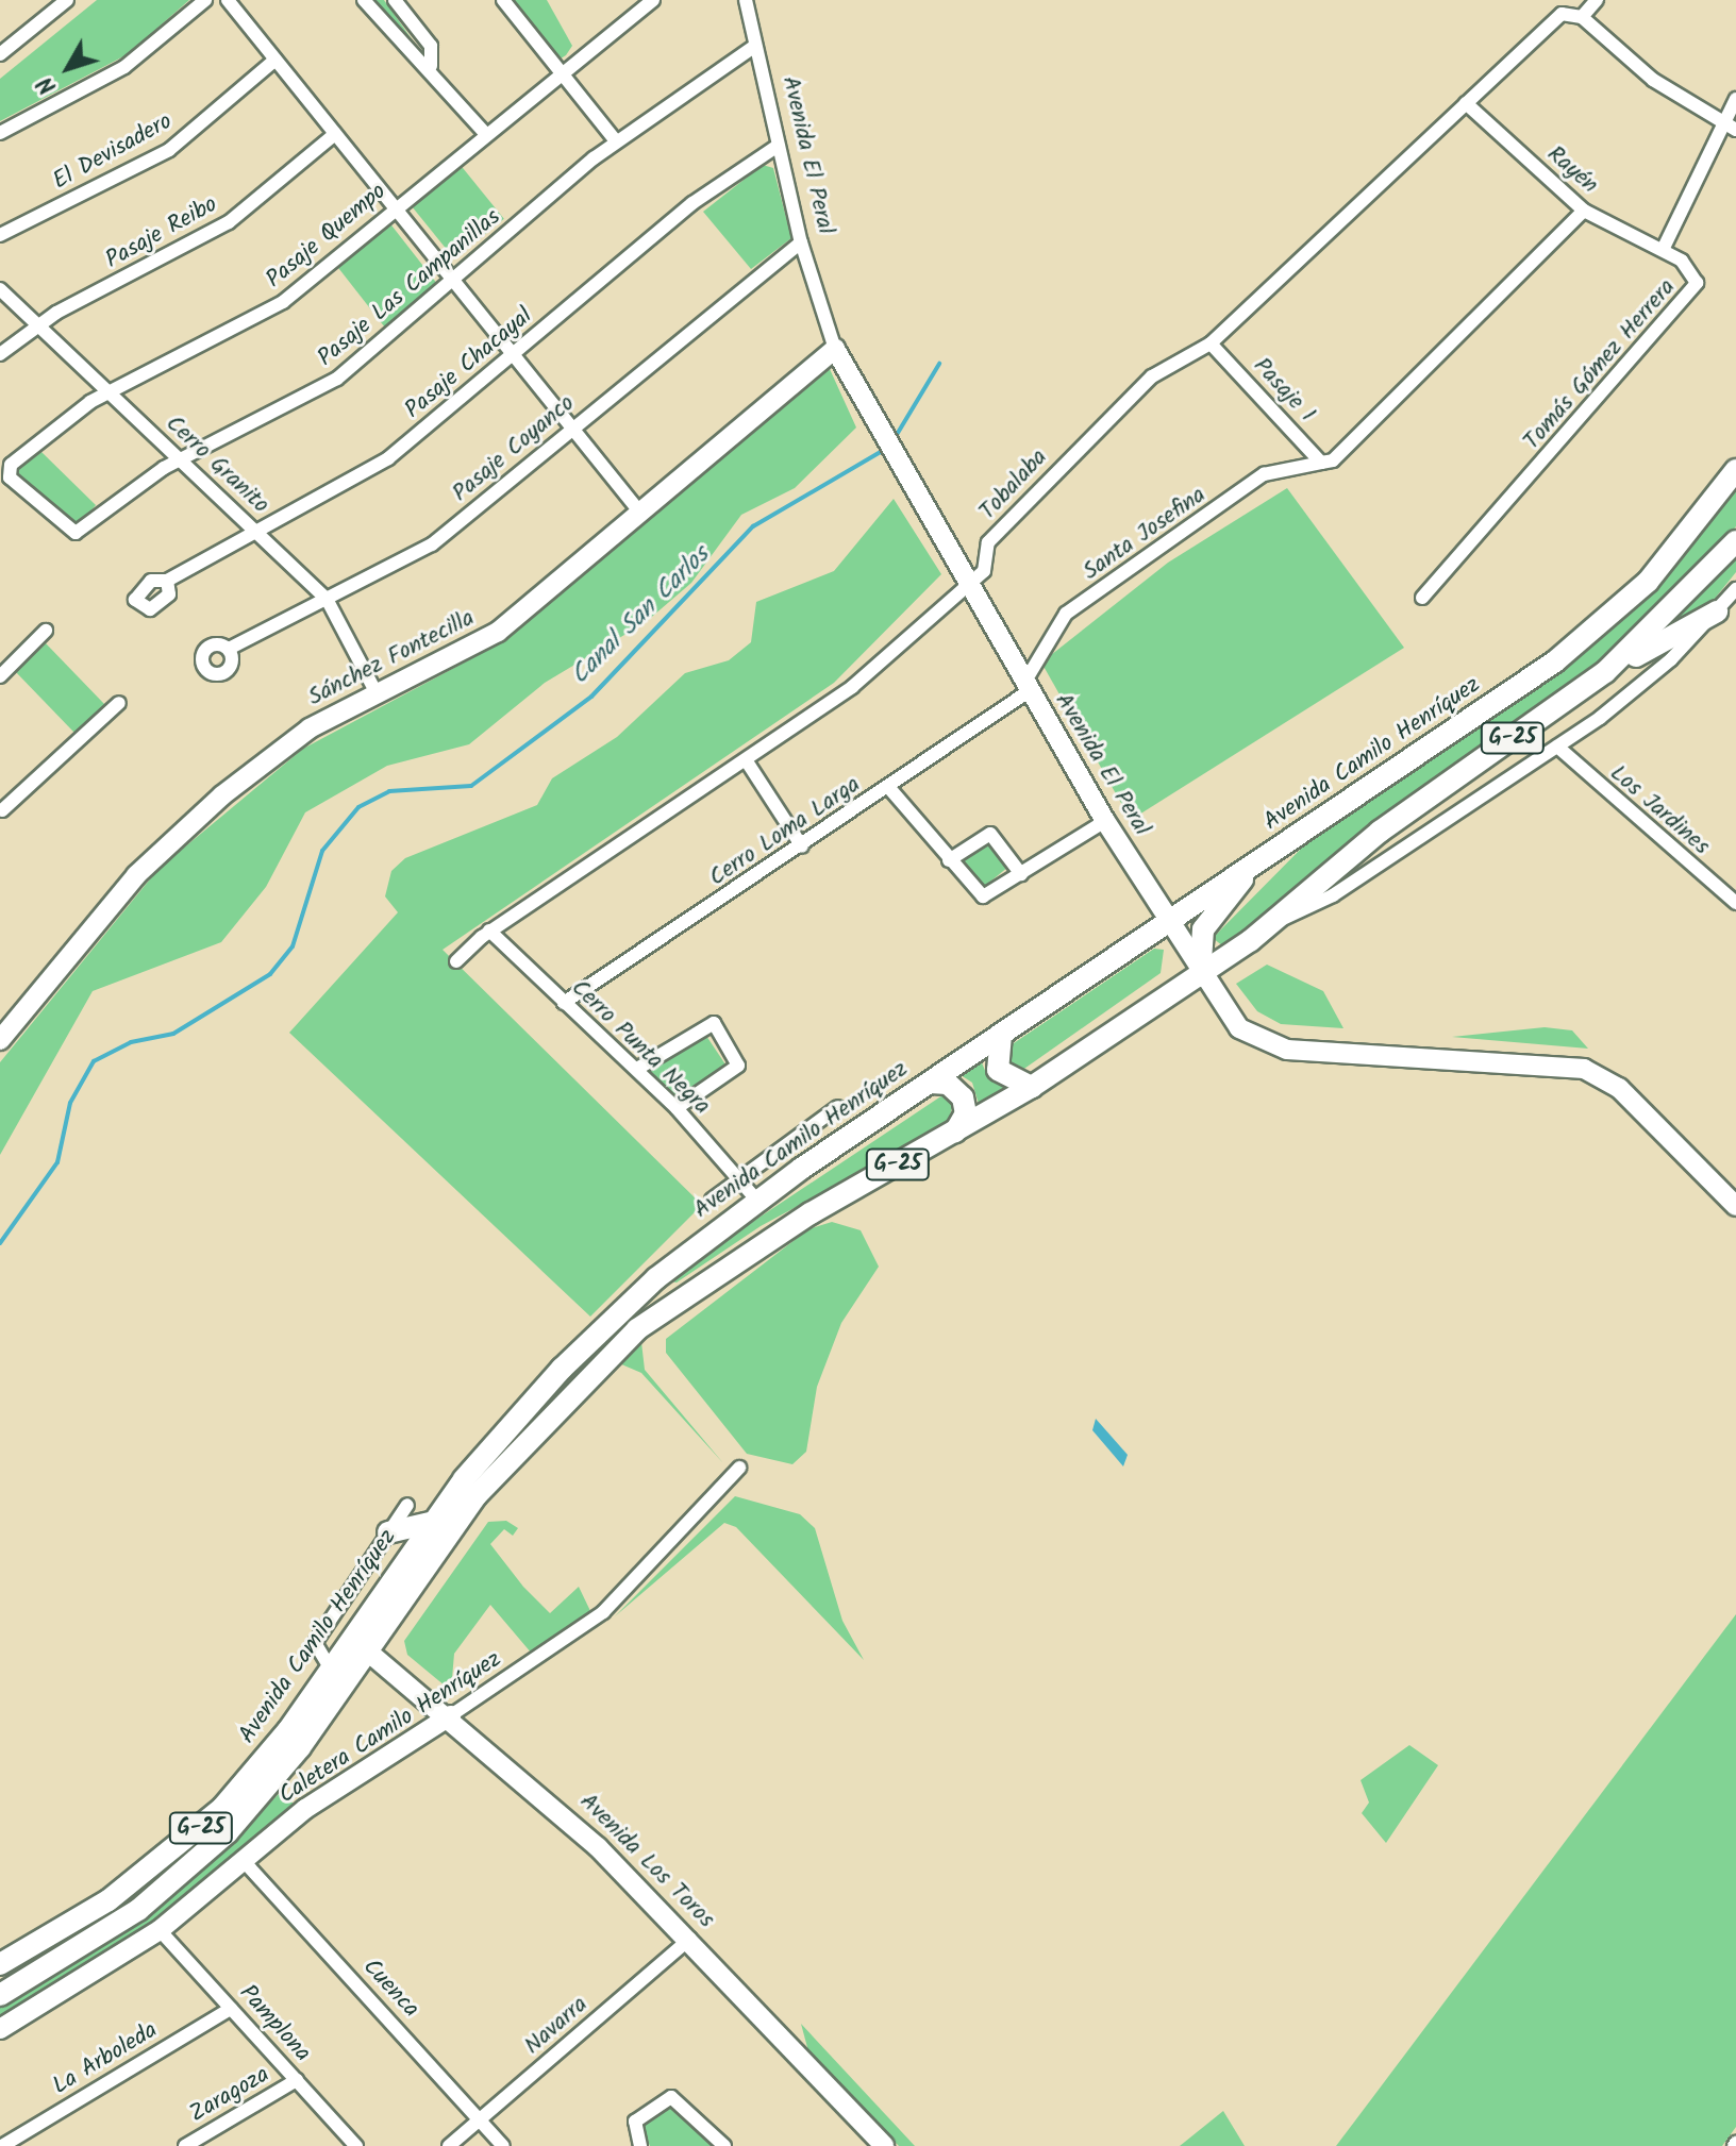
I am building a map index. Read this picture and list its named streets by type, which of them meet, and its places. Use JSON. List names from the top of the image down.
{
  "streets": {
    "main road": ["G-25", "Avenida Camilo Henríquez"],
    "street": [
      "El Devisadero",
      "Avenida El Peral",
      "Rayén",
      "Pasaje Reibo",
      "Pasaje Quempo",
      "Pasaje Las Campanillas",
      "Pasaje Chacayal",
      "Tomás Gómez Herrera",
      "Pasaje 1",
      "Pasaje Coyanco",
      "Cerro Granito",
      "Tobalaba",
      "Santa Josefina",
      "Sánchez Fontecilla",
      "Los Jardines",
      "Cerro Loma Larga",
      "Cerro Punta Negra",
      "Caletera Camilo Henríquez",
      "Avenida Los Toros",
      "Cuenca",
      "Pamplona",
      "Navarra",
      "La Arboleda",
      "Zaragoza"
    ]
  },
  "crossings": [
    ["Avenida El Peral", "Pasaje Las Campanillas"],
    ["Avenida El Peral", "Pasaje Chacayal"],
    ["Avenida El Peral", "Pasaje Coyanco"],
    ["Avenida El Peral", "Tobalaba"],
    ["Avenida El Peral", "Santa Josefina"],
    ["Avenida El Peral", "Sánchez Fontecilla"],
    ["Avenida El Peral", "Avenida Camilo Henríquez"],
    ["Avenida El Peral", "Cerro Loma Larga"],
    ["Rayén", "Tomás Gómez Herrera"],
    ["Rayén", "Tobalaba"],
    ["Pasaje Reibo", "Cerro Granito"],
    ["Pasaje Quempo", "Pasaje Las Campanillas"],
    ["Pasaje Quempo", "Cerro Granito"],
    ["Pasaje Las Campanillas", "Cerro Granito"],
    ["Pasaje Chacayal", "Cerro Granito"],
    ["Pasaje 1", "Tobalaba"],
    ["Pasaje 1", "Santa Josefina"],
    ["Pasaje Coyanco", "Cerro Granito"],
    ["Cerro Granito", "Sánchez Fontecilla"],
    ["Tobalaba", "Cerro Punta Negra"],
    ["Santa Josefina", "Cerro Loma Larga"],
    ["Avenida Camilo Henríquez", "Los Jardines"],
    ["Avenida Camilo Henríquez", "Cerro Punta Negra"],
    ["Avenida Camilo Henríquez", "Avenida Los Toros"],
    ["Cerro Loma Larga", "Cerro Punta Negra"],
    ["Caletera Camilo Henríquez", "Avenida Los Toros"],
    ["Caletera Camilo Henríquez", "Cuenca"],
    ["Caletera Camilo Henríquez", "Pamplona"],
    ["Avenida Los Toros", "Navarra"],
    ["Cuenca", "Navarra"],
    ["Pamplona", "La Arboleda"],
    ["Pamplona", "Zaragoza"]
  ],
  "water": ["Canal San Carlos"],
  "north": "bottom left"
}
